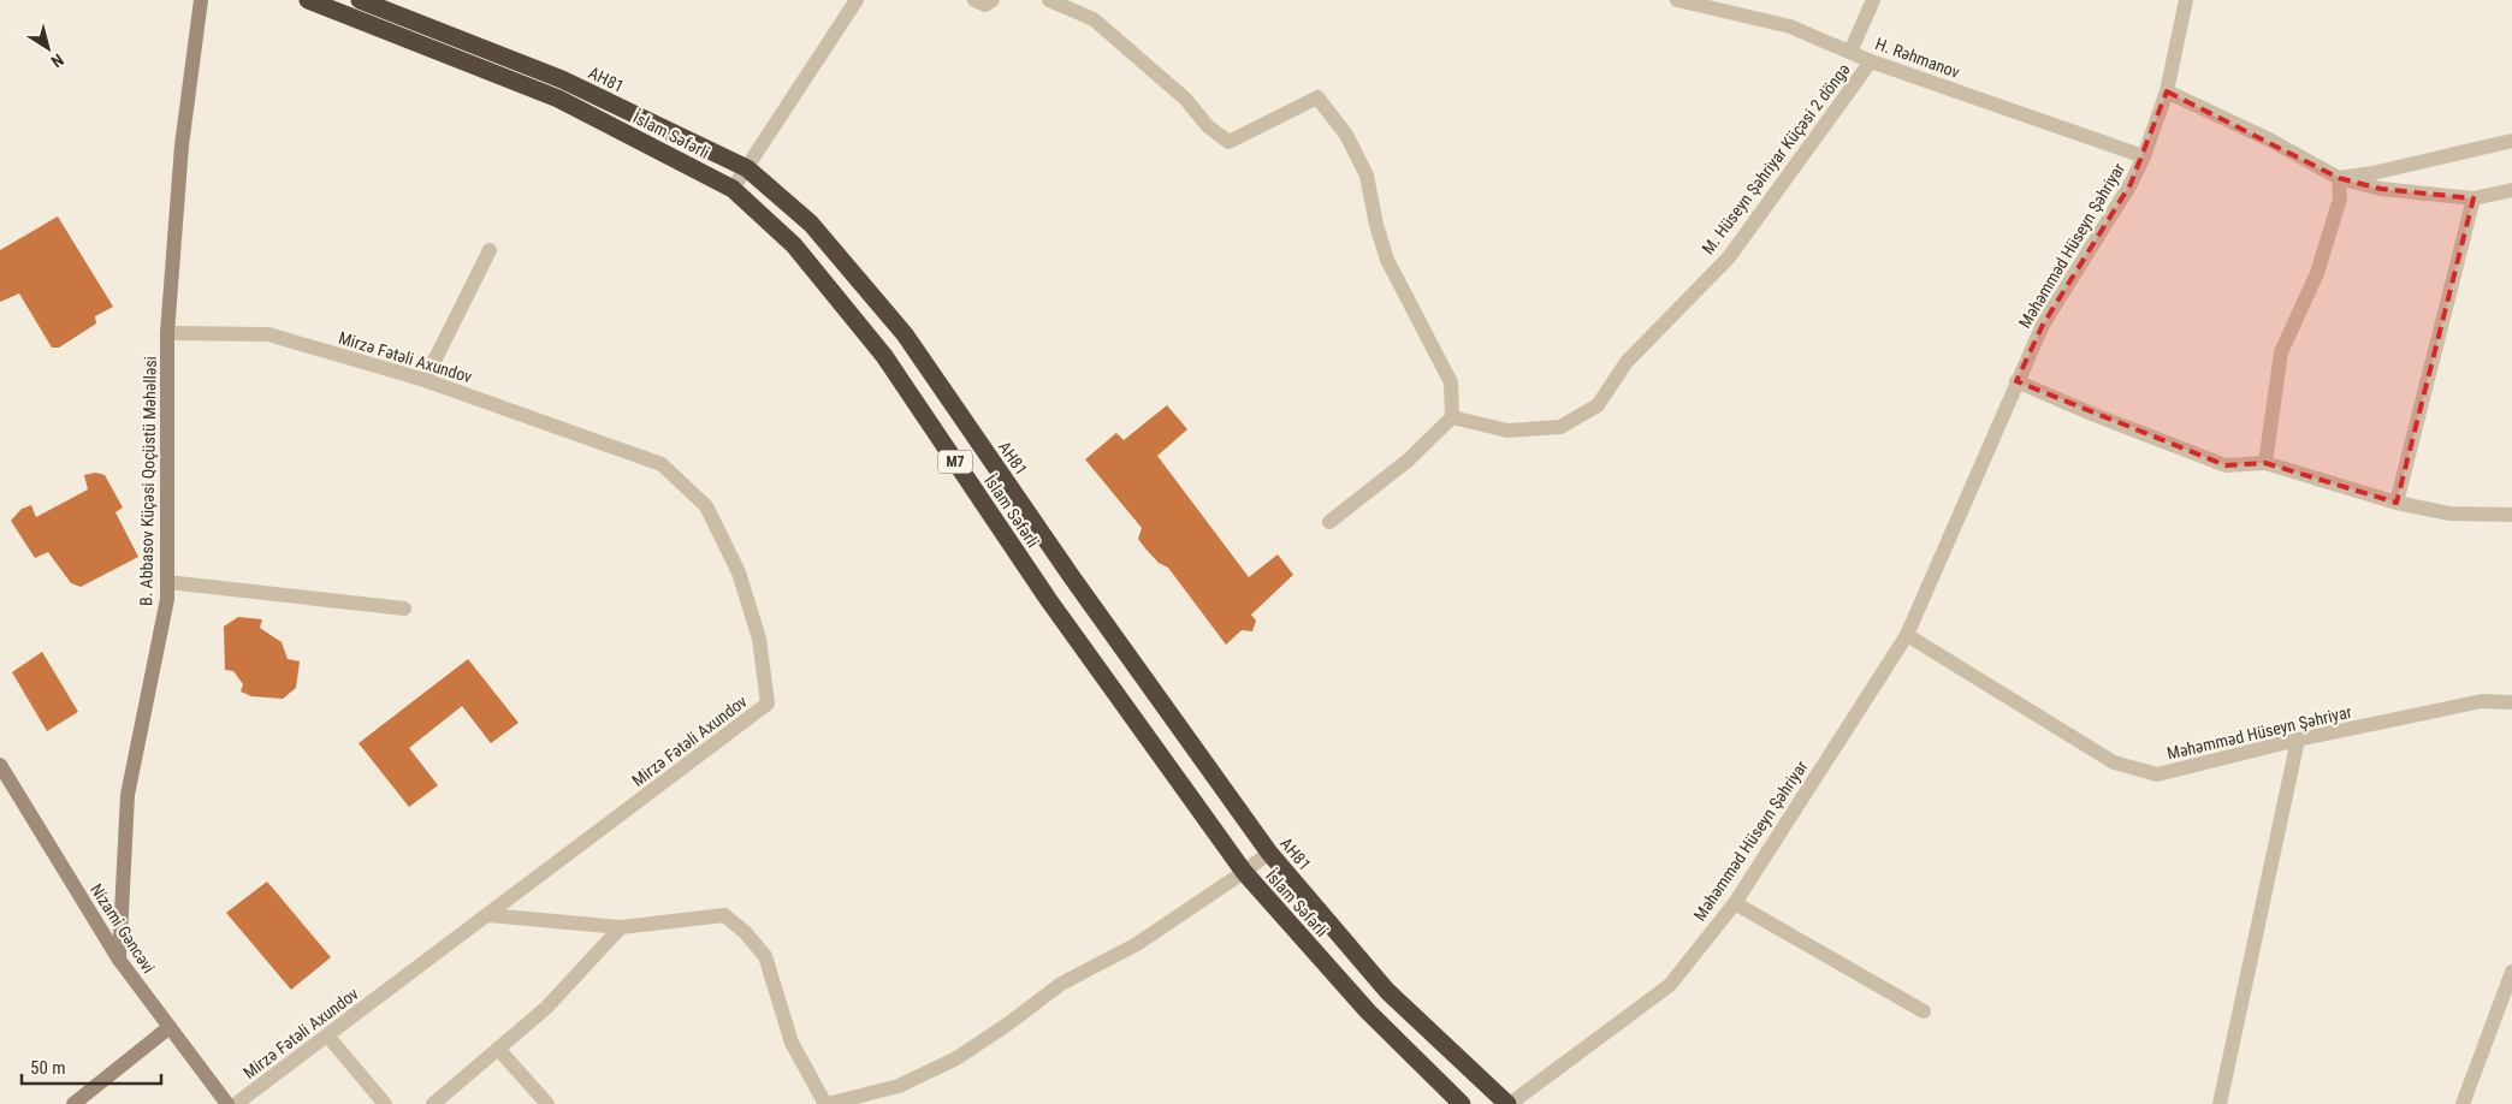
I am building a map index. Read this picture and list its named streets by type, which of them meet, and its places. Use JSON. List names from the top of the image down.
{
  "streets": {
    "highway": ["AH81", "İslam Səfərli", "M7"],
    "main road": ["B. Abbasov Küçəsi Qoçüstü Məhəlləsi", "Nizami Gəncəvi"],
    "street": [
      "H. Rəhmanov",
      "M. Hüseyn Şəhriyar Küçəsi 2 döngə",
      "Məhəmməd Hüseyn Şəhriyar",
      "Mirzə Fətəli Axundov"
    ]
  },
  "crossings": [
    ["H. Rəhmanov", "M. Hüseyn Şəhriyar Küçəsi 2 döngə"],
    ["H. Rəhmanov", "Məhəmməd Hüseyn Şəhriyar"],
    ["AH81", "Məhəmməd Hüseyn Şəhriyar"],
    ["Mirzə Fətəli Axundov", "B. Abbasov Küçəsi Qoçüstü Məhəlləsi"],
    ["B. Abbasov Küçəsi Qoçüstü Məhəlləsi", "Nizami Gəncəvi"]
  ],
  "scale_bar": "50 m",
  "north": "bottom right"
}
